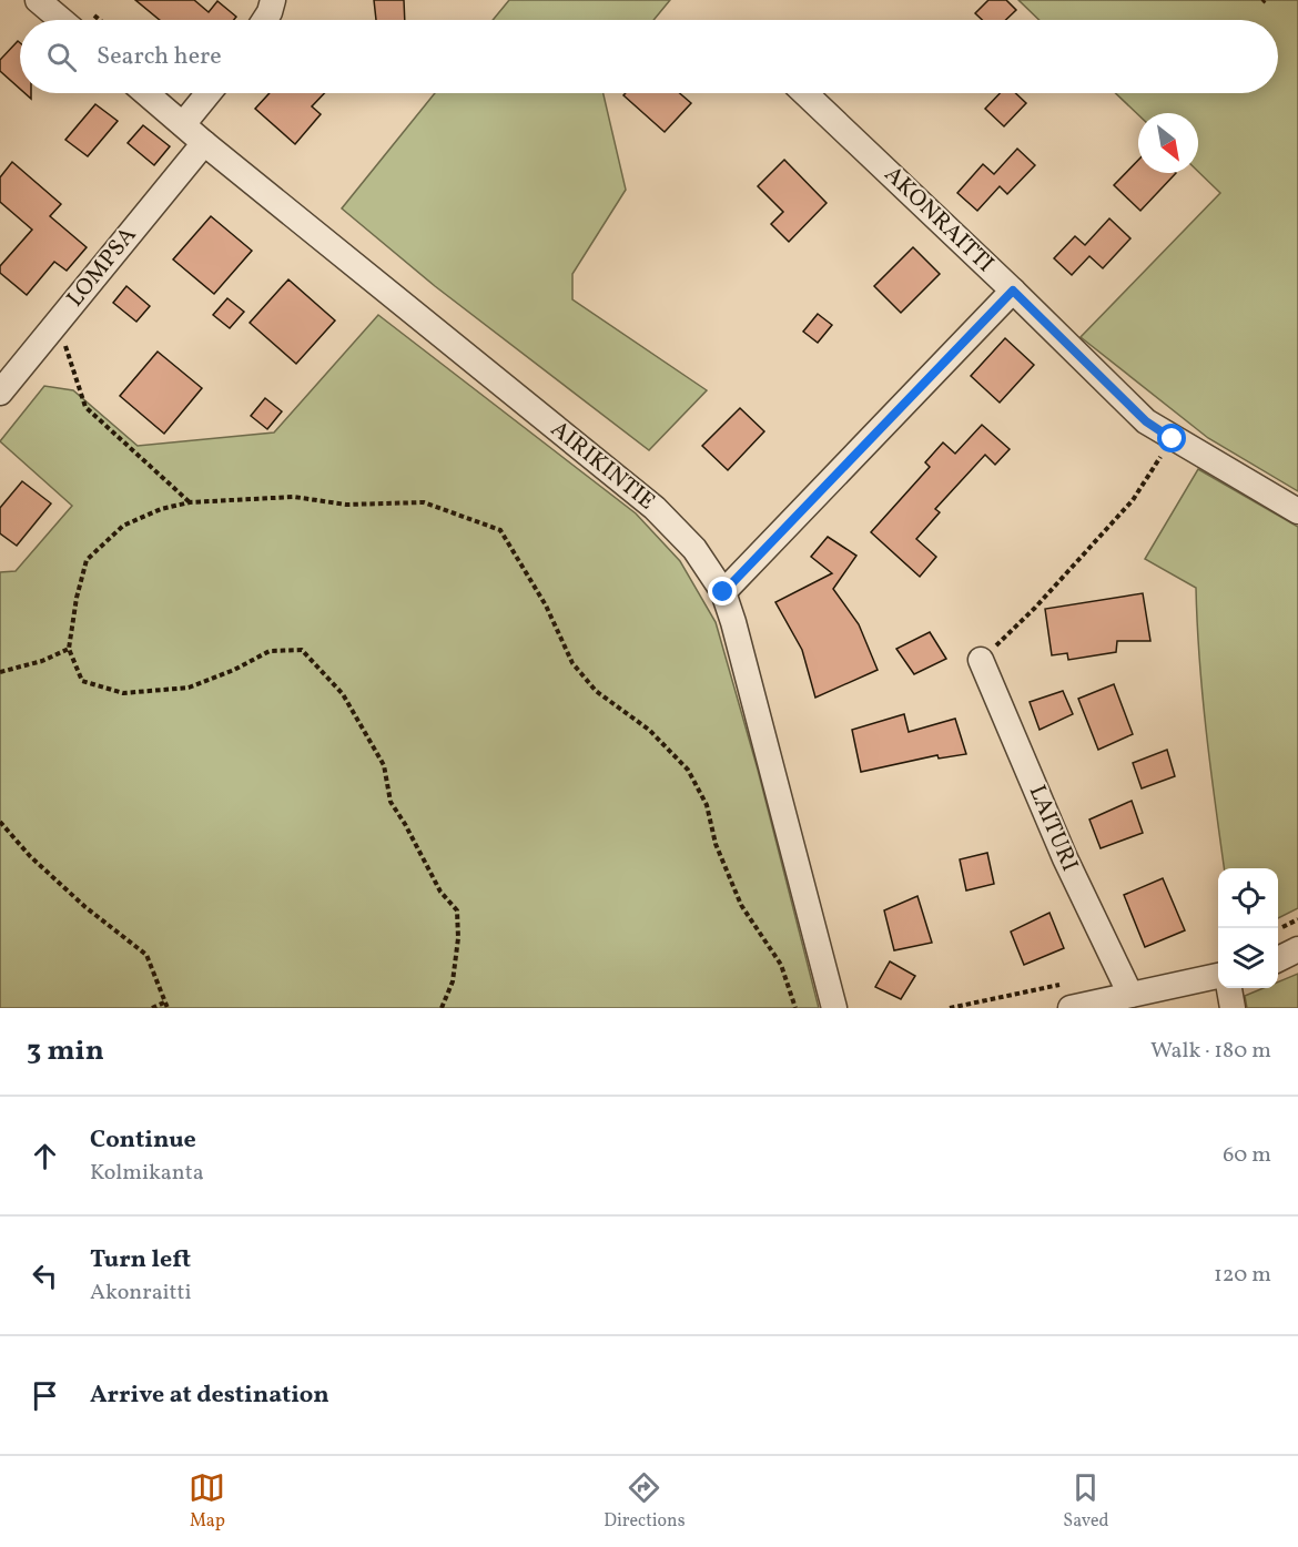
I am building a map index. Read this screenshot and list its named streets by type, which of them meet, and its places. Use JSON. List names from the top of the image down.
{
  "streets": {
    "street": [
      "AKONRAITTI",
      "LOMPSA",
      "AIRIKINTIE",
      "LAITURI"
    ]
  },
  "crossings": [
    ["AKONRAITTI", "AIRIKINTIE"],
    ["LOMPSA", "AIRIKINTIE"]
  ],
  "north": "bottom right",
  "page": {
    "search": "Search here",
    "heading": ["3 min", "Walk · 180 m"],
    "list": [
      ["Continue", "Kolmikanta", "60 m"],
      ["Turn left", "Akonraitti", "120 m"],
      "Arrive at destination"
    ],
    "nav": ["Map", "Directions", "Saved"]
  }
}
